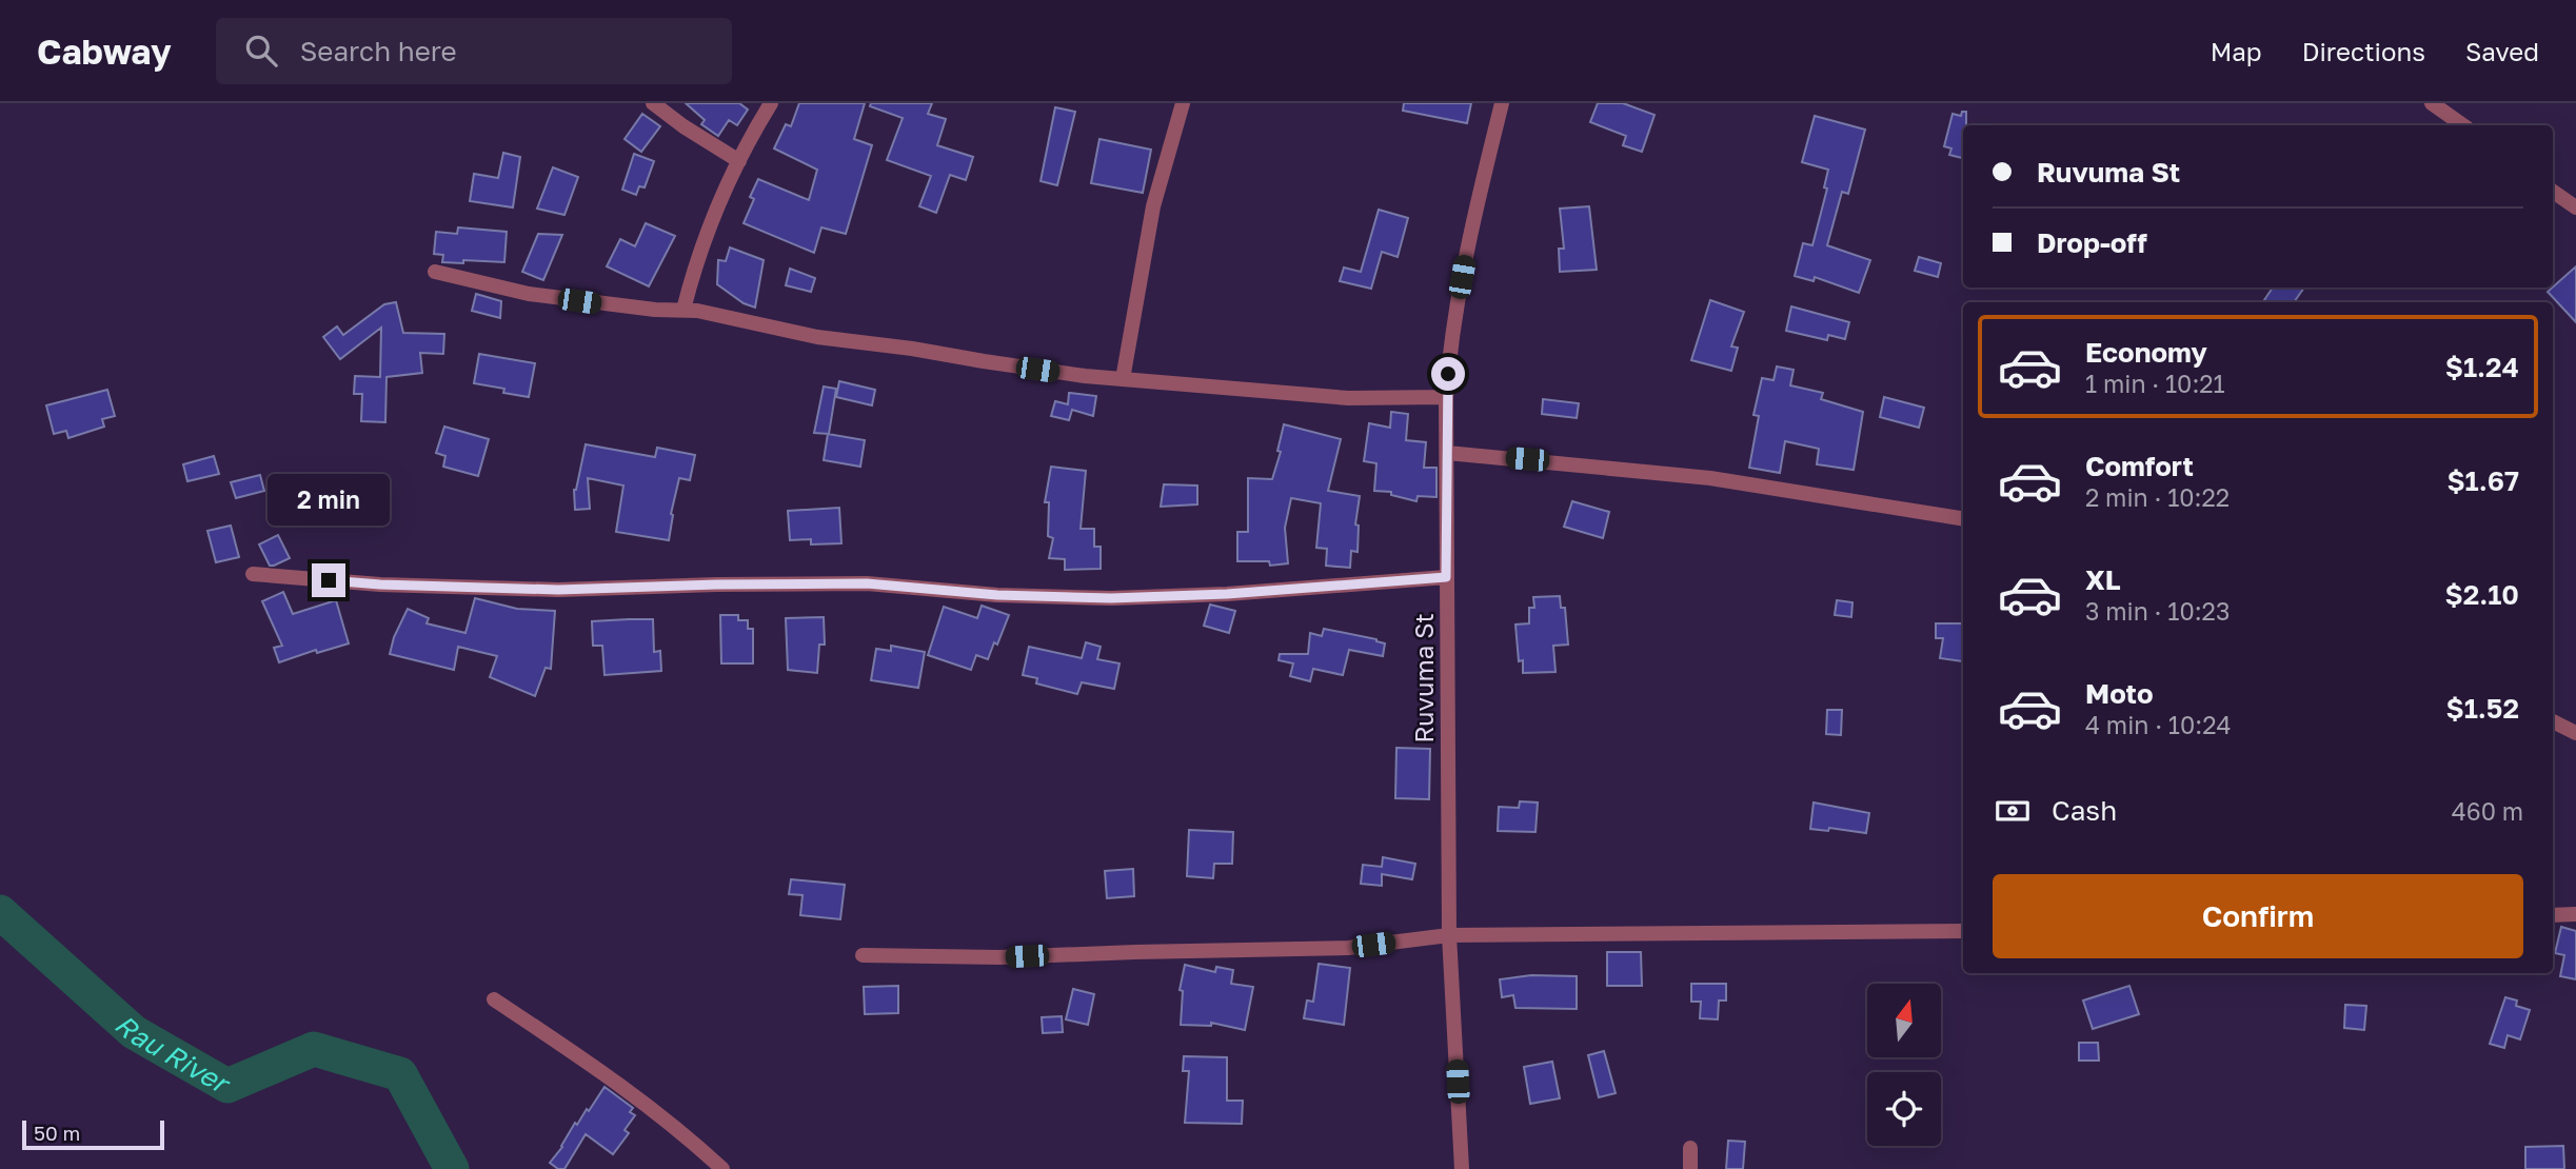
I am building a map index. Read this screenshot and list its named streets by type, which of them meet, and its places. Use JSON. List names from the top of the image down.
{
  "streets": {
    "street": ["Ruvuma St"]
  },
  "water": ["Rau River"],
  "scale_bar": "50 m",
  "north": "top",
  "page": {
    "header": "Cabway",
    "search": "Search here",
    "nav": ["Map", "Directions", "Saved"],
    "banner": ["Ruvuma St", "Drop-off"],
    "list": [
      {
        "name": "Economy",
        "note": "1 min · 10:21",
        "value": "$1.24"
      },
      {
        "name": "Comfort",
        "note": "2 min · 10:22",
        "value": "$1.67"
      },
      {
        "name": "XL",
        "note": "3 min · 10:23",
        "value": "$2.10"
      },
      {
        "name": "Moto",
        "note": "4 min · 10:24",
        "value": "$1.52"
      }
    ],
    "bubble": "2 min",
    "pay": ["Cash", "460 m"],
    "buttons": "Confirm",
    "scale": "50 m"
  }
}
